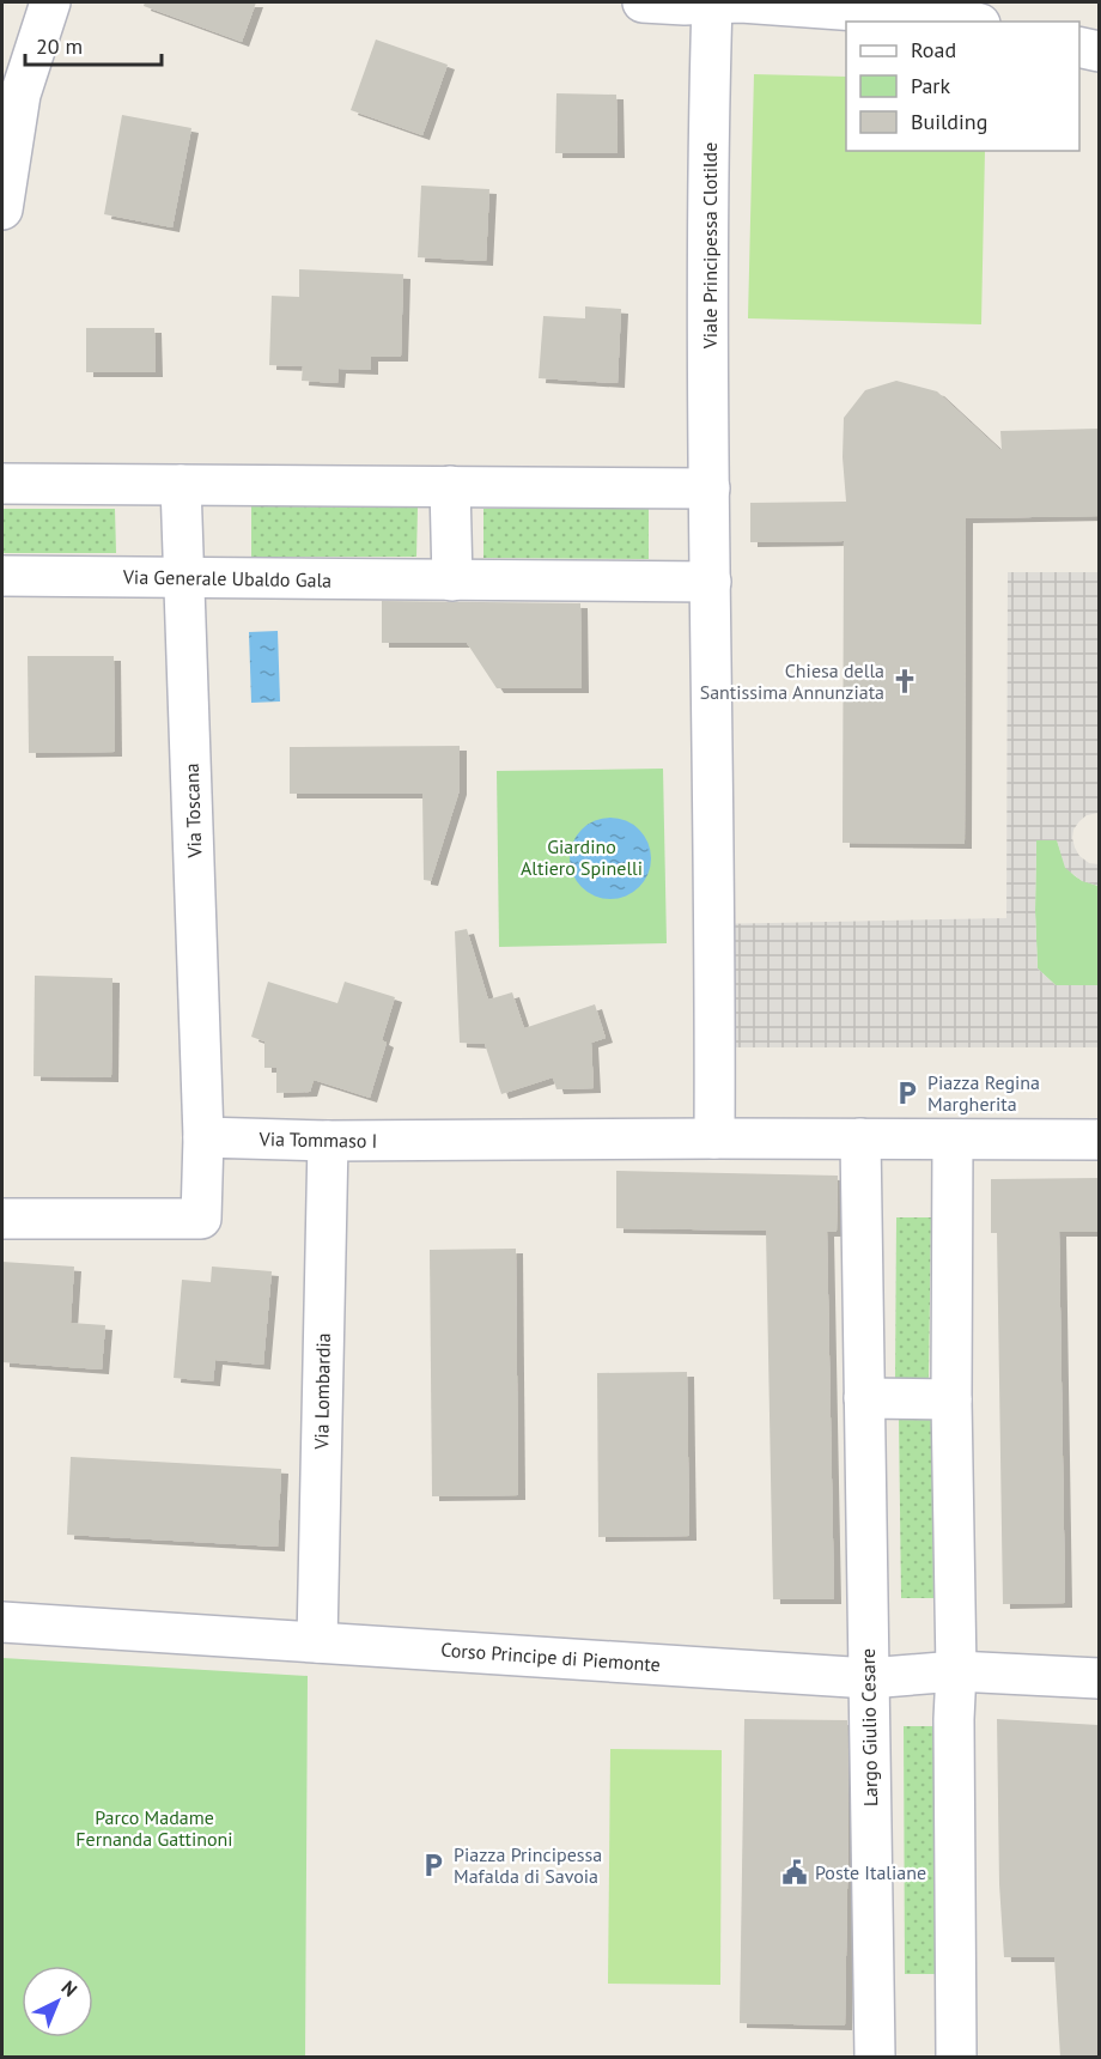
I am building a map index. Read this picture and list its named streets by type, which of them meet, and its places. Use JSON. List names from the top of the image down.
{
  "streets": {
    "street": [
      "Viale Principessa Clotilde",
      "Via Generale Ubaldo Gala",
      "Via Toscana",
      "Via Tommaso I",
      "Via Lombardia",
      "Corso Principe di Piemonte",
      "Largo Giulio Cesare"
    ]
  },
  "crossings": [
    ["Via Generale Ubaldo Gala", "Via Toscana"],
    ["Via Toscana", "Via Tommaso I"],
    ["Via Tommaso I", "Via Lombardia"],
    ["Via Lombardia", "Corso Principe di Piemonte"],
    ["Corso Principe di Piemonte", "Largo Giulio Cesare"]
  ],
  "parks": ["Giardino Altiero Spinelli", "Parco Madame Fernanda Gattinoni"],
  "places": {
    "church": ["Chiesa della Santissima Annunziata"],
    "parking": ["Piazza Regina Margherita", "Piazza Principessa Mafalda di Savoia"],
    "public building": ["Poste Italiane"]
  },
  "legend": ["Road", "Park", "Building"],
  "scale_bar": "20 m",
  "north": "top right"
}
